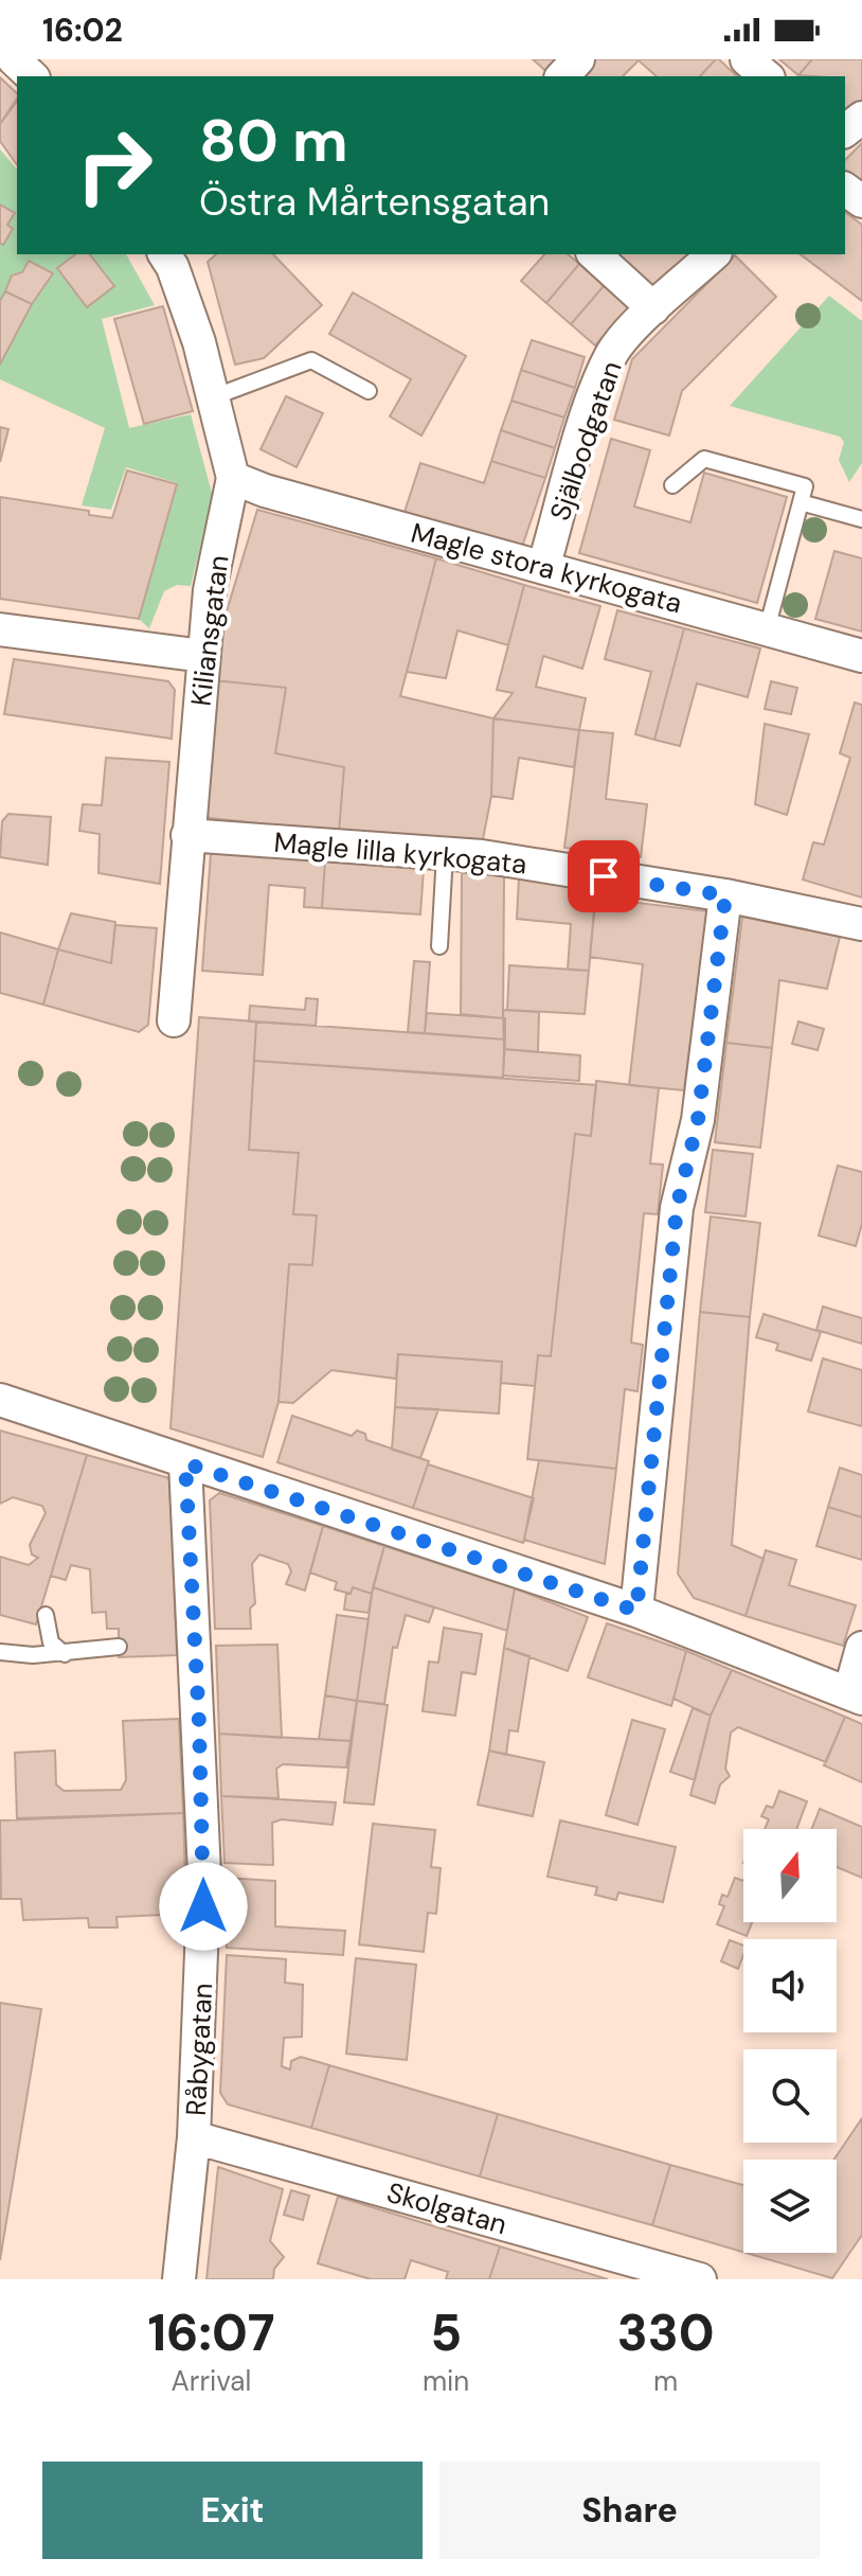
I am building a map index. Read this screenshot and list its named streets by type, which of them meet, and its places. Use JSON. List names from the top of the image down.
{
  "streets": {
    "street": [
      "Själbodgatan",
      "Magle stora kyrkogata",
      "Kiliansgatan",
      "Magle lilla kyrkogata",
      "Råbygatan",
      "Skolgatan"
    ]
  },
  "crossings": [
    ["Själbodgatan", "Magle stora kyrkogata"],
    ["Magle stora kyrkogata", "Kiliansgatan"],
    ["Kiliansgatan", "Magle lilla kyrkogata"],
    ["Råbygatan", "Skolgatan"]
  ],
  "north": "top",
  "page": {
    "status": "16:02",
    "turn": ["80 m", "Östra Mårtensgatan"],
    "eta": [
      "16:07",
      "Arrival",
      "5",
      "min",
      "330",
      "m"
    ],
    "buttons": ["Exit", "Share"]
  }
}
